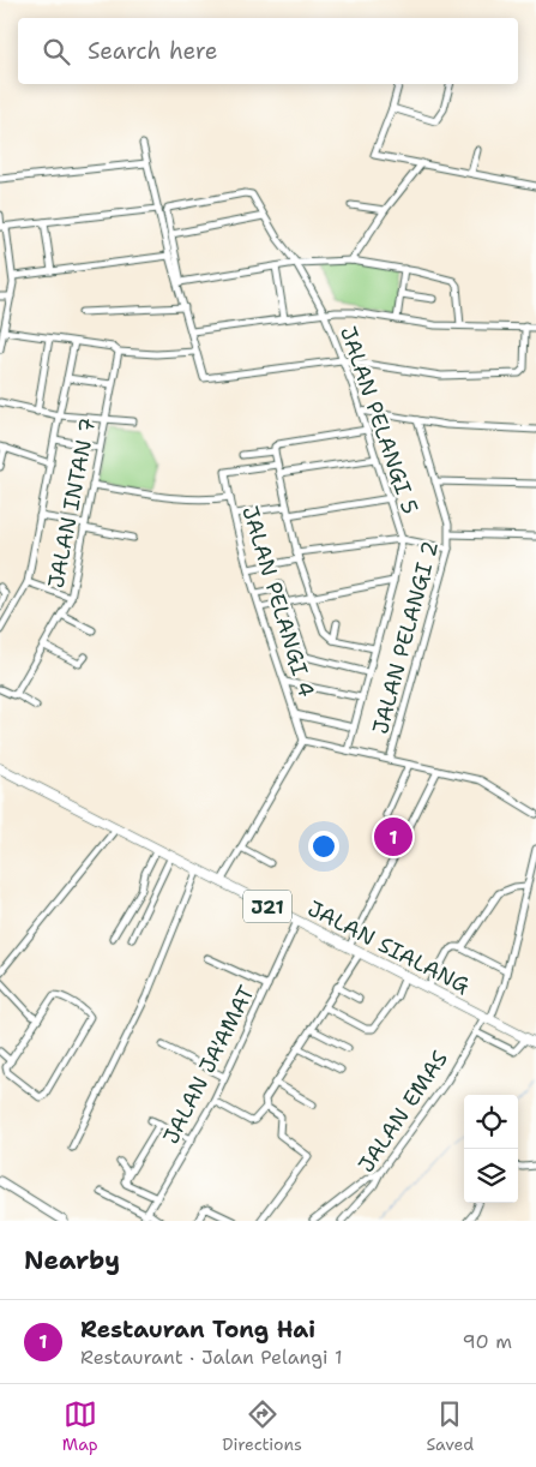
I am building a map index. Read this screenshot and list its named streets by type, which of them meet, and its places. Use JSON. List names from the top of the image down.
{
  "streets": {
    "main road": ["J21", "JALAN SIALANG"],
    "street": [
      "JALAN PELANGI 5",
      "JALAN INTAN 7",
      "JALAN PELANGI 4",
      "JALAN PELANGI 2",
      "JALAN JA'AMAT",
      "JALAN EMAS"
    ]
  },
  "crossings": [
    ["JALAN SIALANG", "JALAN JA'AMAT"],
    ["JALAN SIALANG", "JALAN EMAS"]
  ],
  "page": {
    "search": "Search here",
    "pins": "1",
    "heading": "Nearby",
    "list": [
      {
        "mark": "1",
        "name": "Restauran Tong Hai",
        "note": "Restaurant · Jalan Pelangi 1",
        "value": "90 m"
      }
    ],
    "nav": ["Map", "Directions", "Saved"]
  }
}
